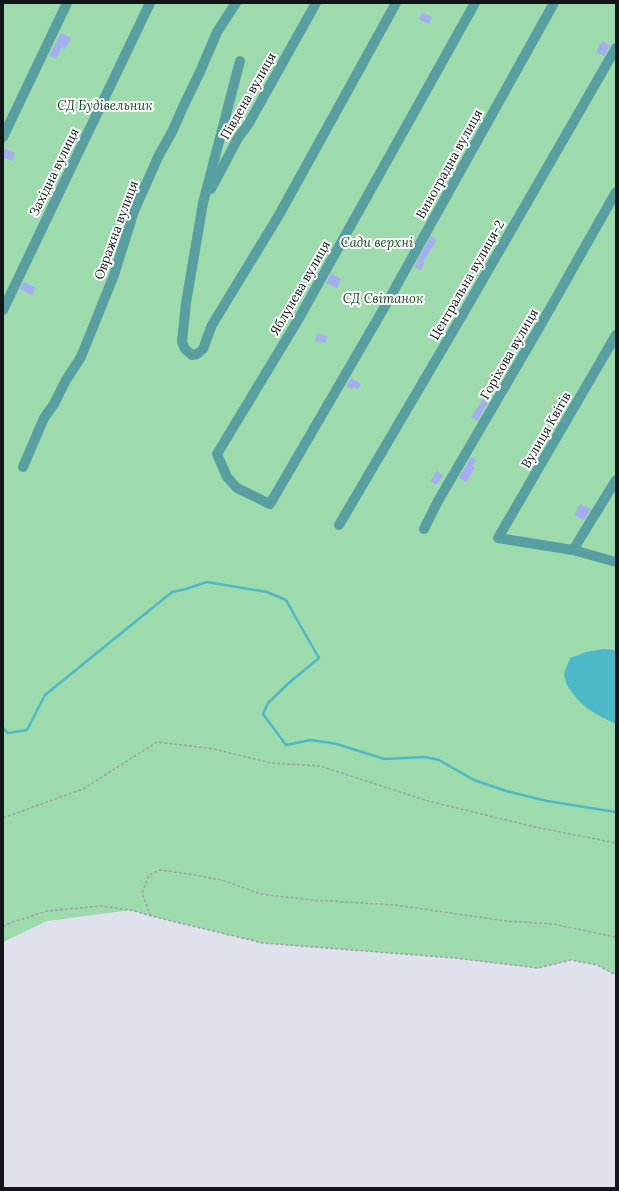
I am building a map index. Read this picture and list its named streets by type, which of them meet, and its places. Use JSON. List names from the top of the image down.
{
  "streets": {
    "lane": [
      "Південа вулиця",
      "Виноградна вулиця",
      "Західна вулиця",
      "Овражна вулиця",
      "Центральна вулиця-2",
      "Яблунева вулиця",
      "Горіхова вулиця",
      "Вулиця Квітів"
    ]
  },
  "crossings": [
    ["Виноградна вулиця", "Яблунева вулиця"]
  ],
  "parks": ["СД Будівельник", "Сади верхні", "СД Світанок"]
}
